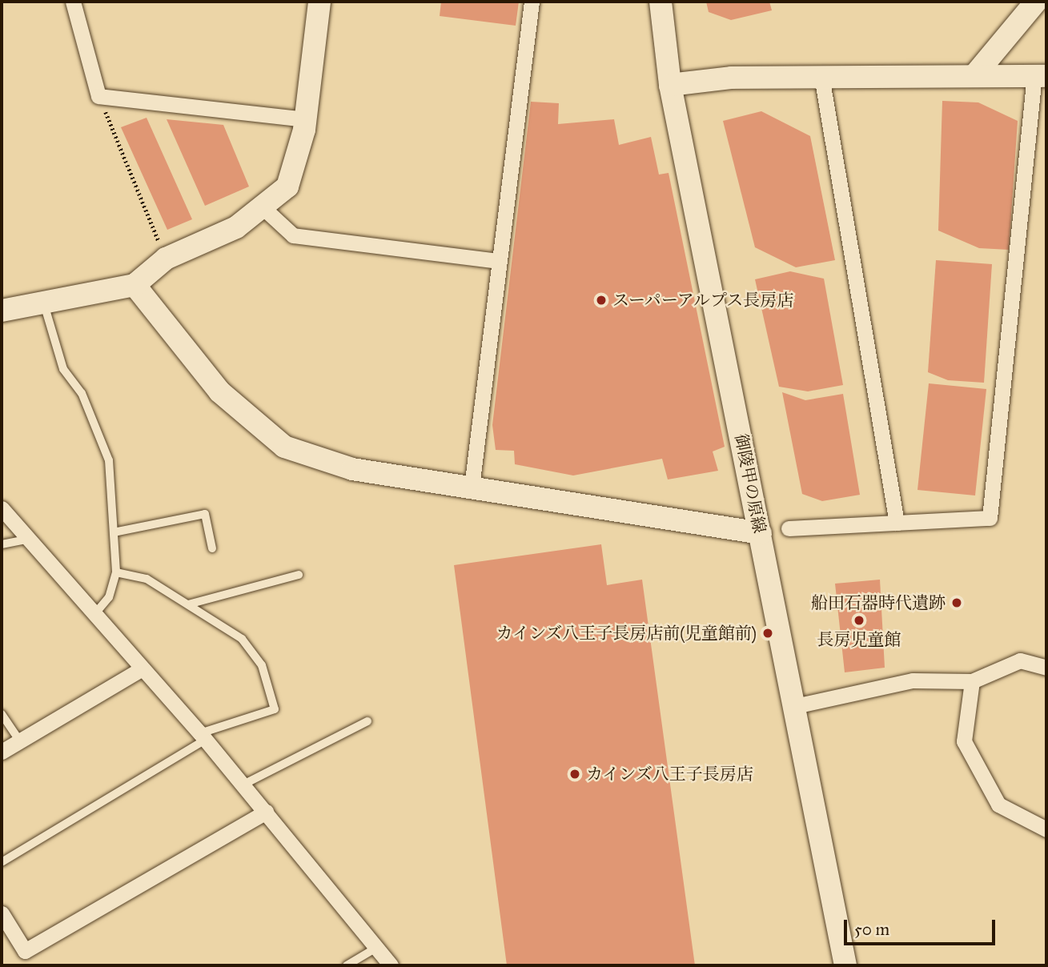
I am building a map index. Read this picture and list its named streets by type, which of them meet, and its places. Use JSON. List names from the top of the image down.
{
  "streets": {
    "street": ["御陵甲の原線"]
  },
  "places": [
    "スーパーアルプス長房店",
    "船田石器時代遺跡",
    "長房児童館",
    "カインズ八王子長房店前(児童館前)",
    "カインズ八王子長房店"
  ],
  "scale_bar": "50 m"
}
